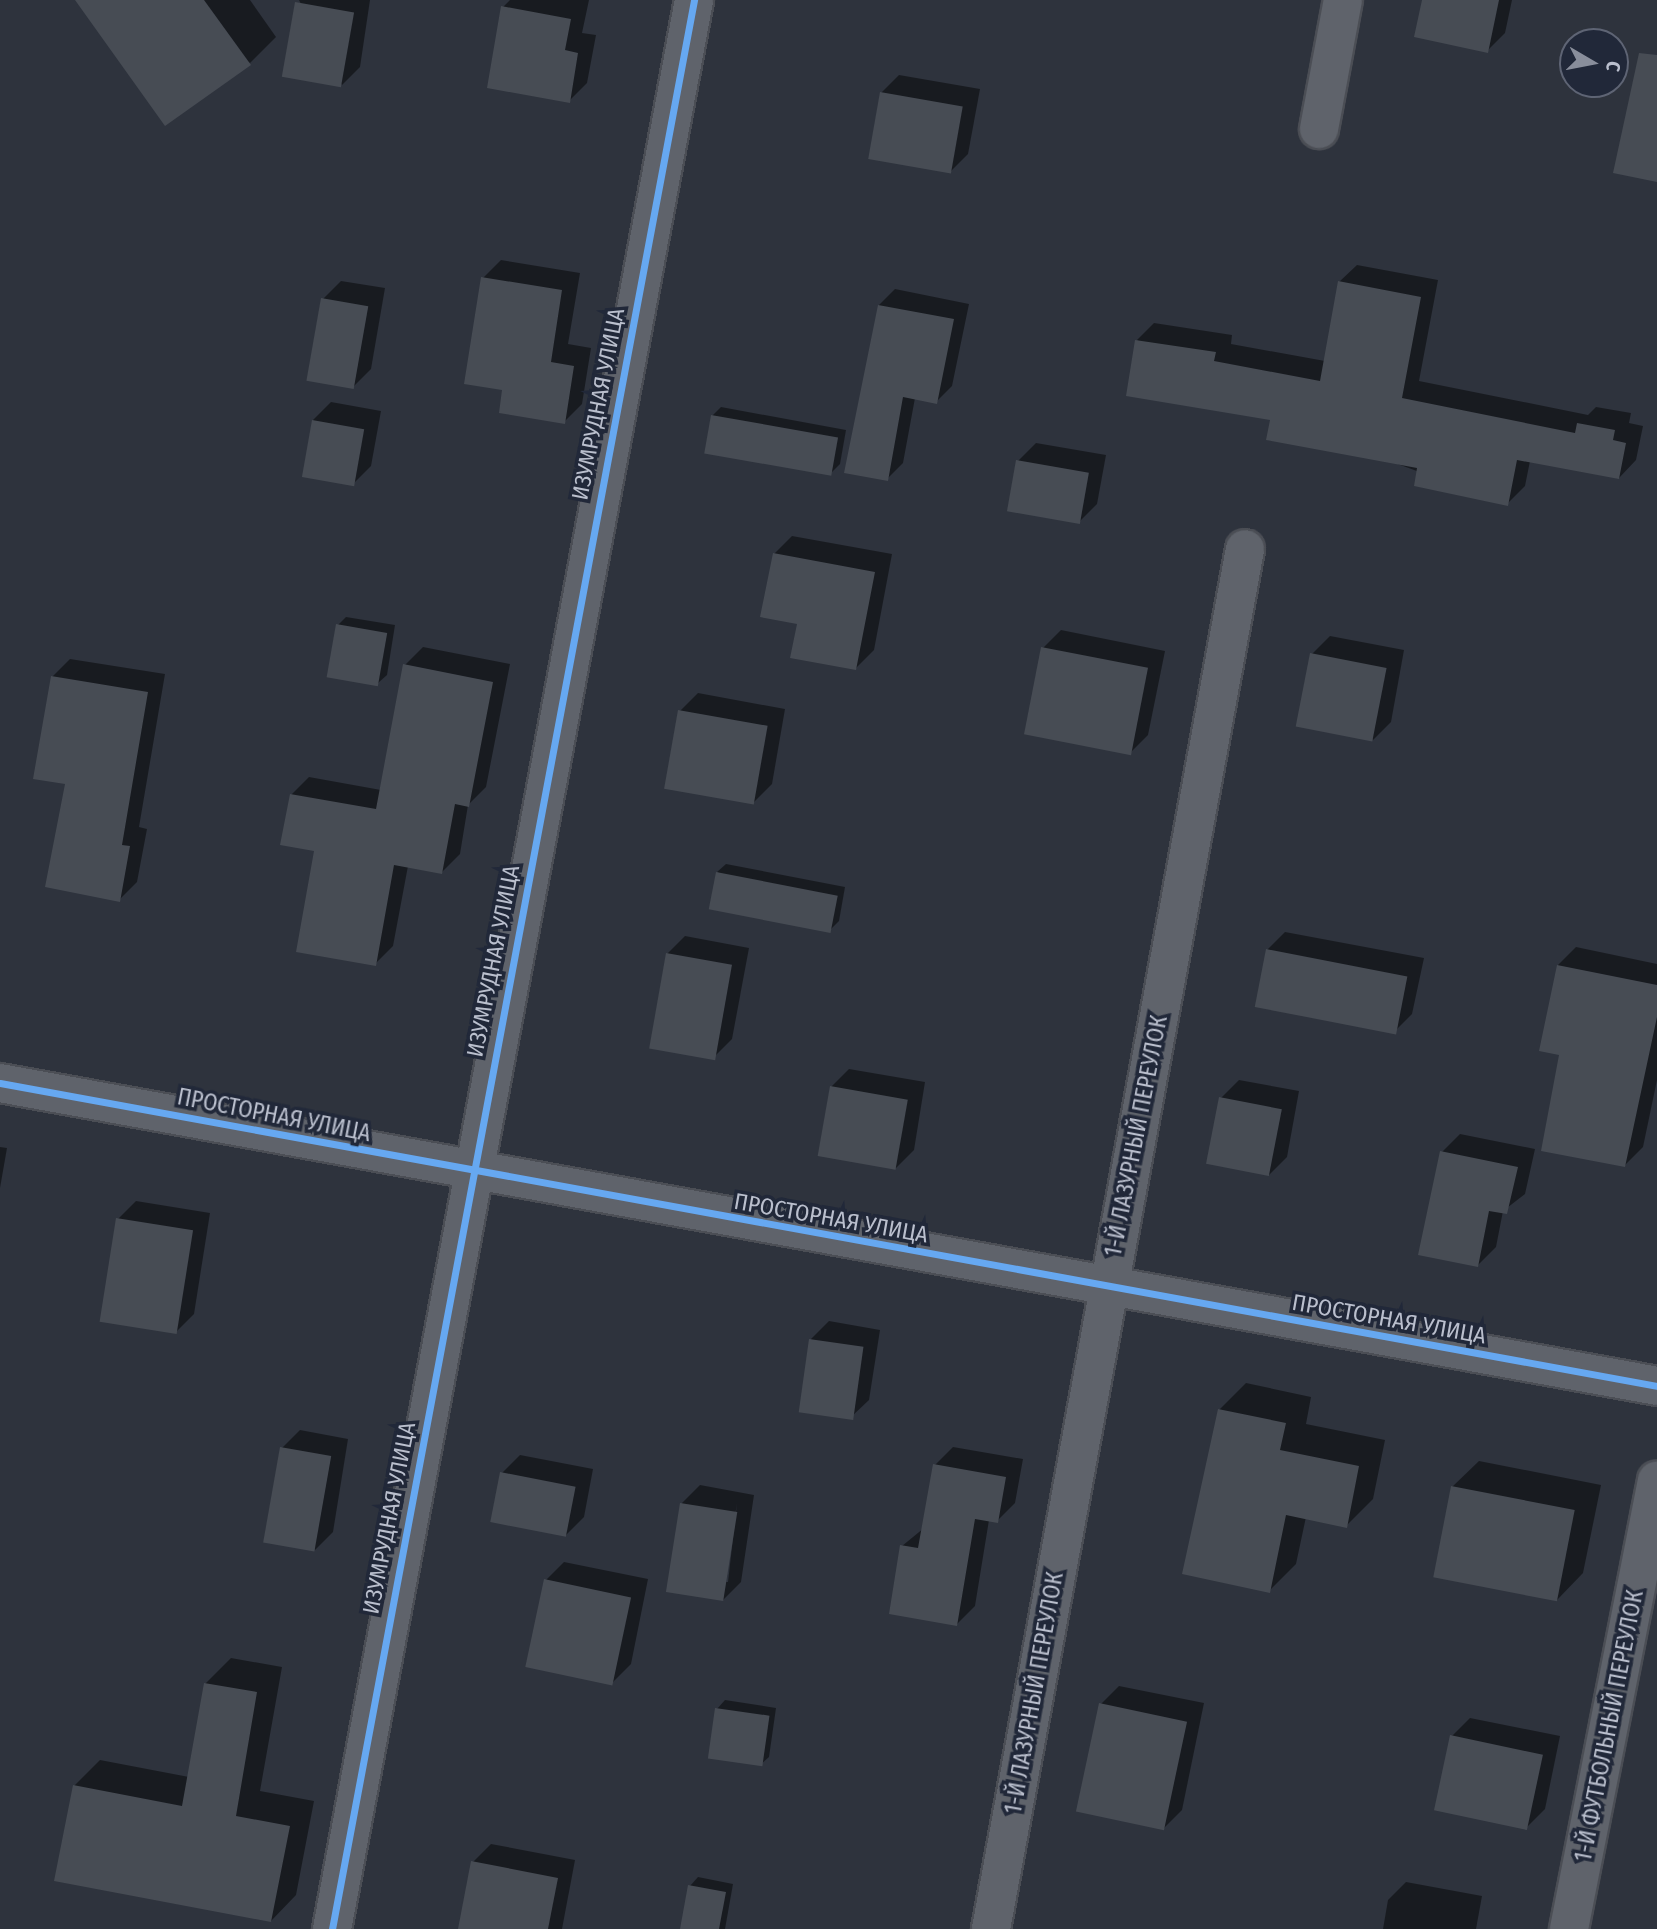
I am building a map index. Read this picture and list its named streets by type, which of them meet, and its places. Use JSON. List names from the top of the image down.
{
  "streets": {
    "street": [
      "ИЗУМРУДНАЯ УЛИЦА",
      "ПРОСТОРНАЯ УЛИЦА",
      "1-Й ЛАЗУРНЫЙ ПЕРЕУЛОК",
      "1-Й ФУТБОЛЬНЫЙ ПЕРЕУЛОК"
    ]
  },
  "crossings": [
    ["ИЗУМРУДНАЯ УЛИЦА", "ПРОСТОРНАЯ УЛИЦА"],
    ["ПРОСТОРНАЯ УЛИЦА", "1-Й ЛАЗУРНЫЙ ПЕРЕУЛОК"]
  ],
  "north": "right"
}
